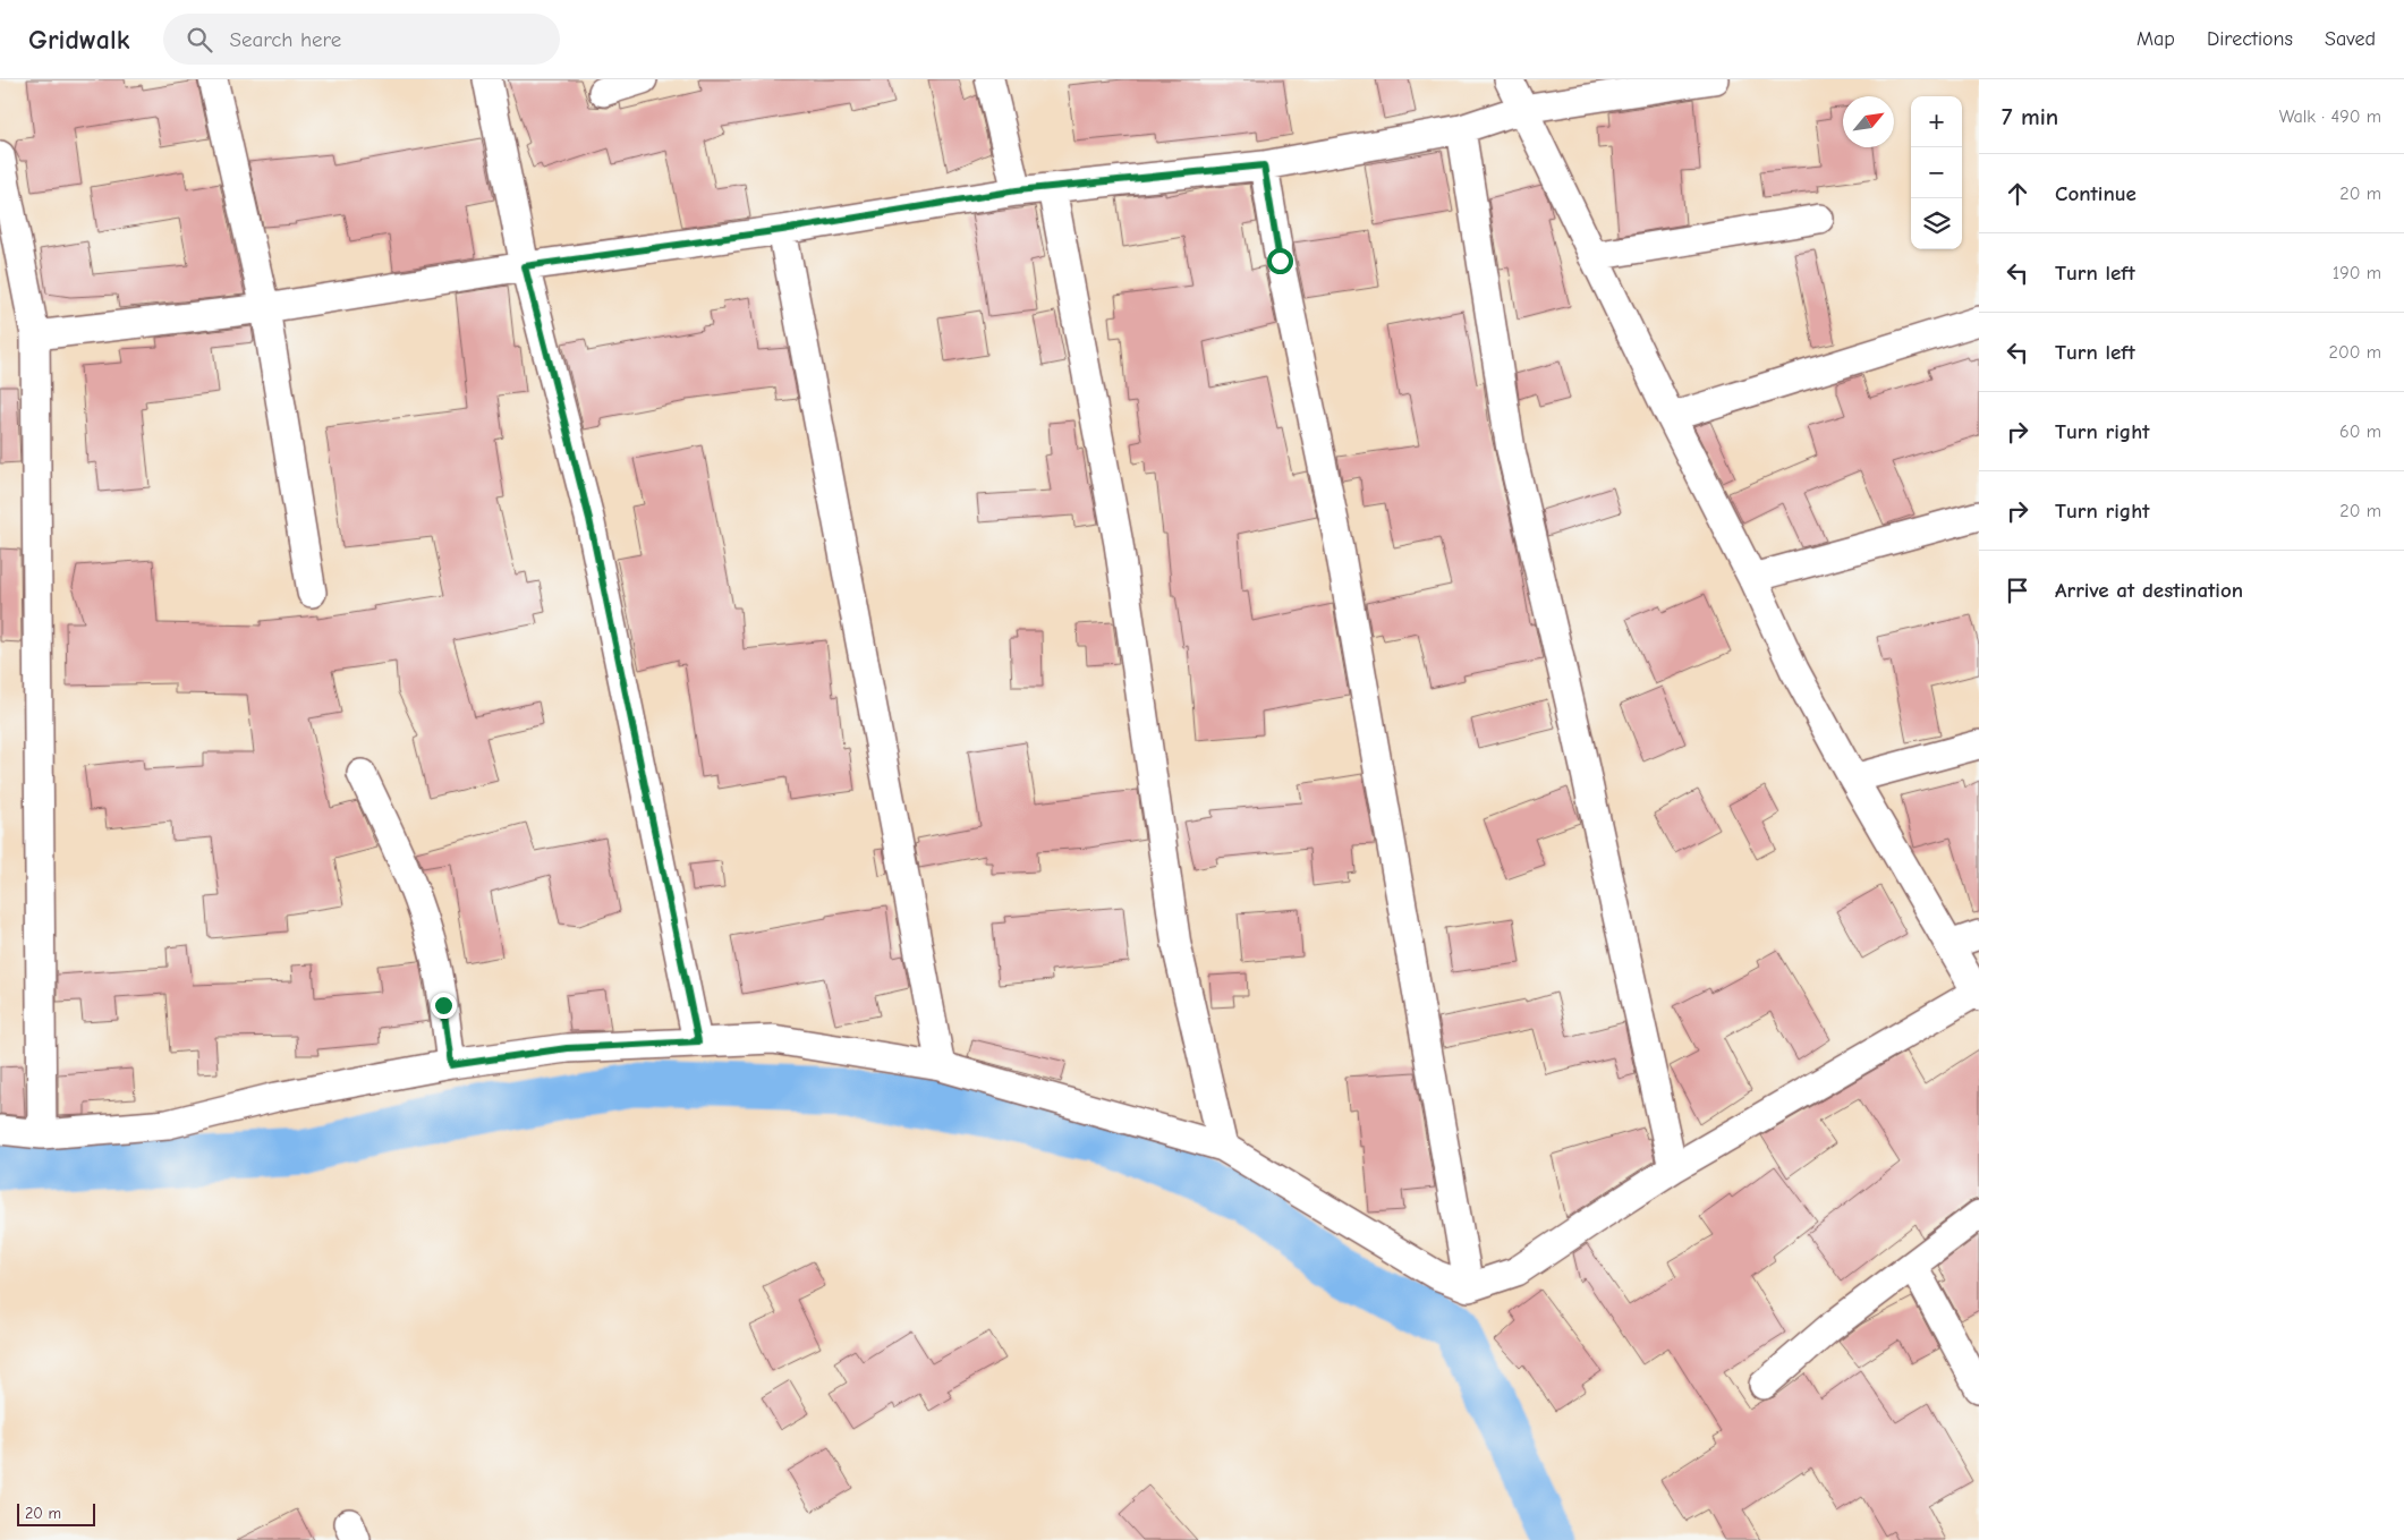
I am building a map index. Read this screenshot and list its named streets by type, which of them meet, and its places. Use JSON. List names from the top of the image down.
{
  "scale_bar": "20 m",
  "north": "top right",
  "page": {
    "header": "Gridwalk",
    "search": "Search here",
    "nav": ["Map", "Directions", "Saved"],
    "heading": ["7 min", "Walk · 490 m"],
    "map_buttons": ["+", "−"],
    "list": [
      ["Continue", "20 m"],
      ["Turn left", "190 m"],
      ["Turn left", "200 m"],
      ["Turn right", "60 m"],
      ["Turn right", "20 m"],
      "Arrive at destination"
    ],
    "scale": "20 m"
  }
}
